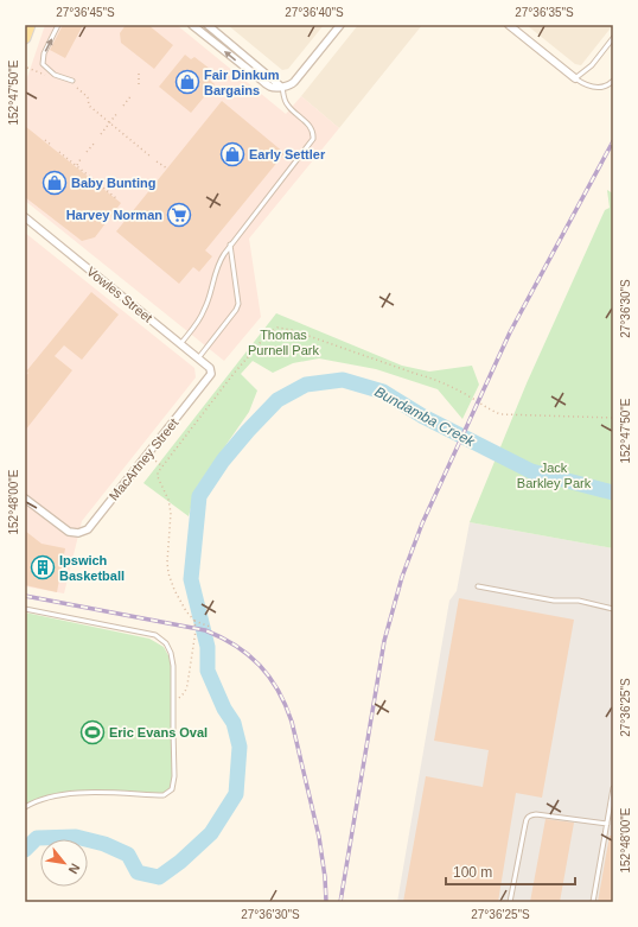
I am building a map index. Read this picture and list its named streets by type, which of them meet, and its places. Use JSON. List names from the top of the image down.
{
  "streets": {
    "street": ["Vowles Street", "MacArtney Street"]
  },
  "crossings": [
    ["Vowles Street", "MacArtney Street"]
  ],
  "water": ["Bundamba Creek"],
  "parks": ["Thomas Purnell Park", "Jack Barkley Park"],
  "places": {
    "shop": ["Fair Dinkum Bargains", "Early Settler", "Baby Bunting"],
    "supermarket": ["Harvey Norman"],
    "building": ["Ipswich Basketball"],
    "sports": ["Eric Evans Oval"]
  },
  "scale_bar": "100 m",
  "north": "bottom right",
  "coordinates": [
    "27°36'45\"S",
    "27°36'40\"S",
    "27°36'35\"S",
    "152°47'50\"E",
    "27°36'30\"S",
    "152°48'00\"E",
    "27°36'25\"S"
  ]
}
